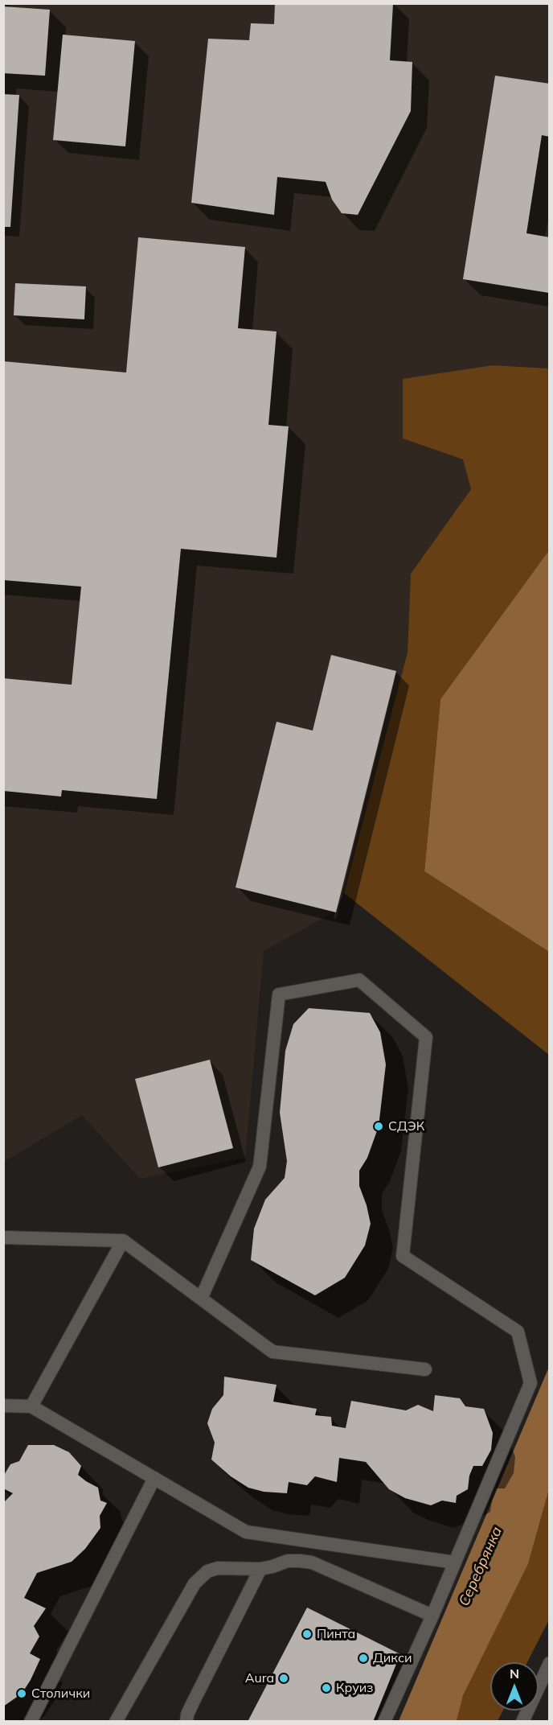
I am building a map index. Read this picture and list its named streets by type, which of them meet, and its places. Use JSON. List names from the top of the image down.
{
  "water": ["Серебрянка"],
  "places": [
    "СДЭК",
    "Пинта",
    "Дикси",
    "Aura",
    "Круиз",
    "Столички"
  ],
  "north": "top"
}
